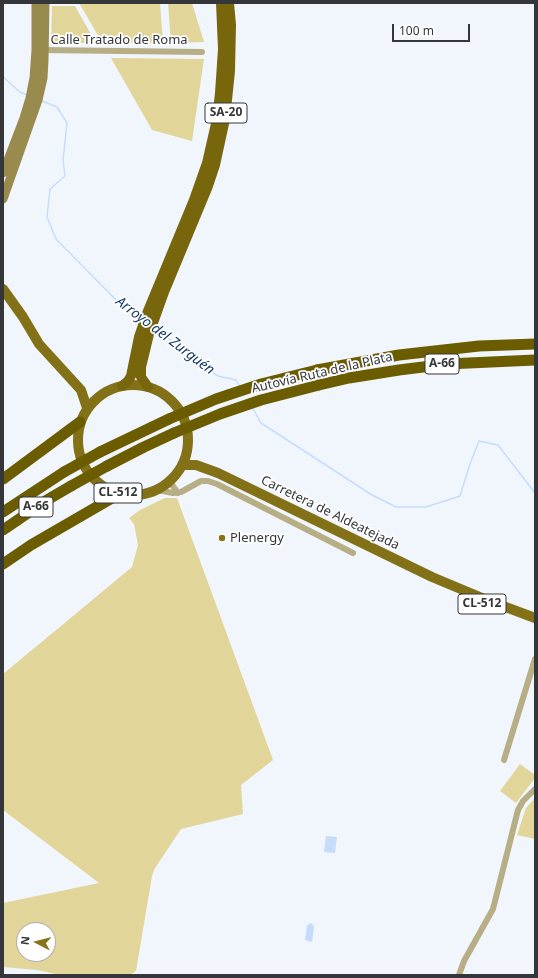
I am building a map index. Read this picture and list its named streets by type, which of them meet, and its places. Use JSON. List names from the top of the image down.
{
  "streets": {
    "highway": ["SA-20", "A-66", "Autovía Ruta de la Plata"],
    "main road": ["CL-512", "Carretera de Aldeatejada"],
    "street": ["Calle Tratado de Roma"]
  },
  "crossings": [
    ["SA-20", "CL-512"],
    ["SA-20", "Carretera de Aldeatejada"],
    ["CL-512", "Carretera de Aldeatejada"]
  ],
  "water": ["Arroyo del Zurguén"],
  "places": ["Plenergy"],
  "scale_bar": "100 m",
  "north": "left"
}
